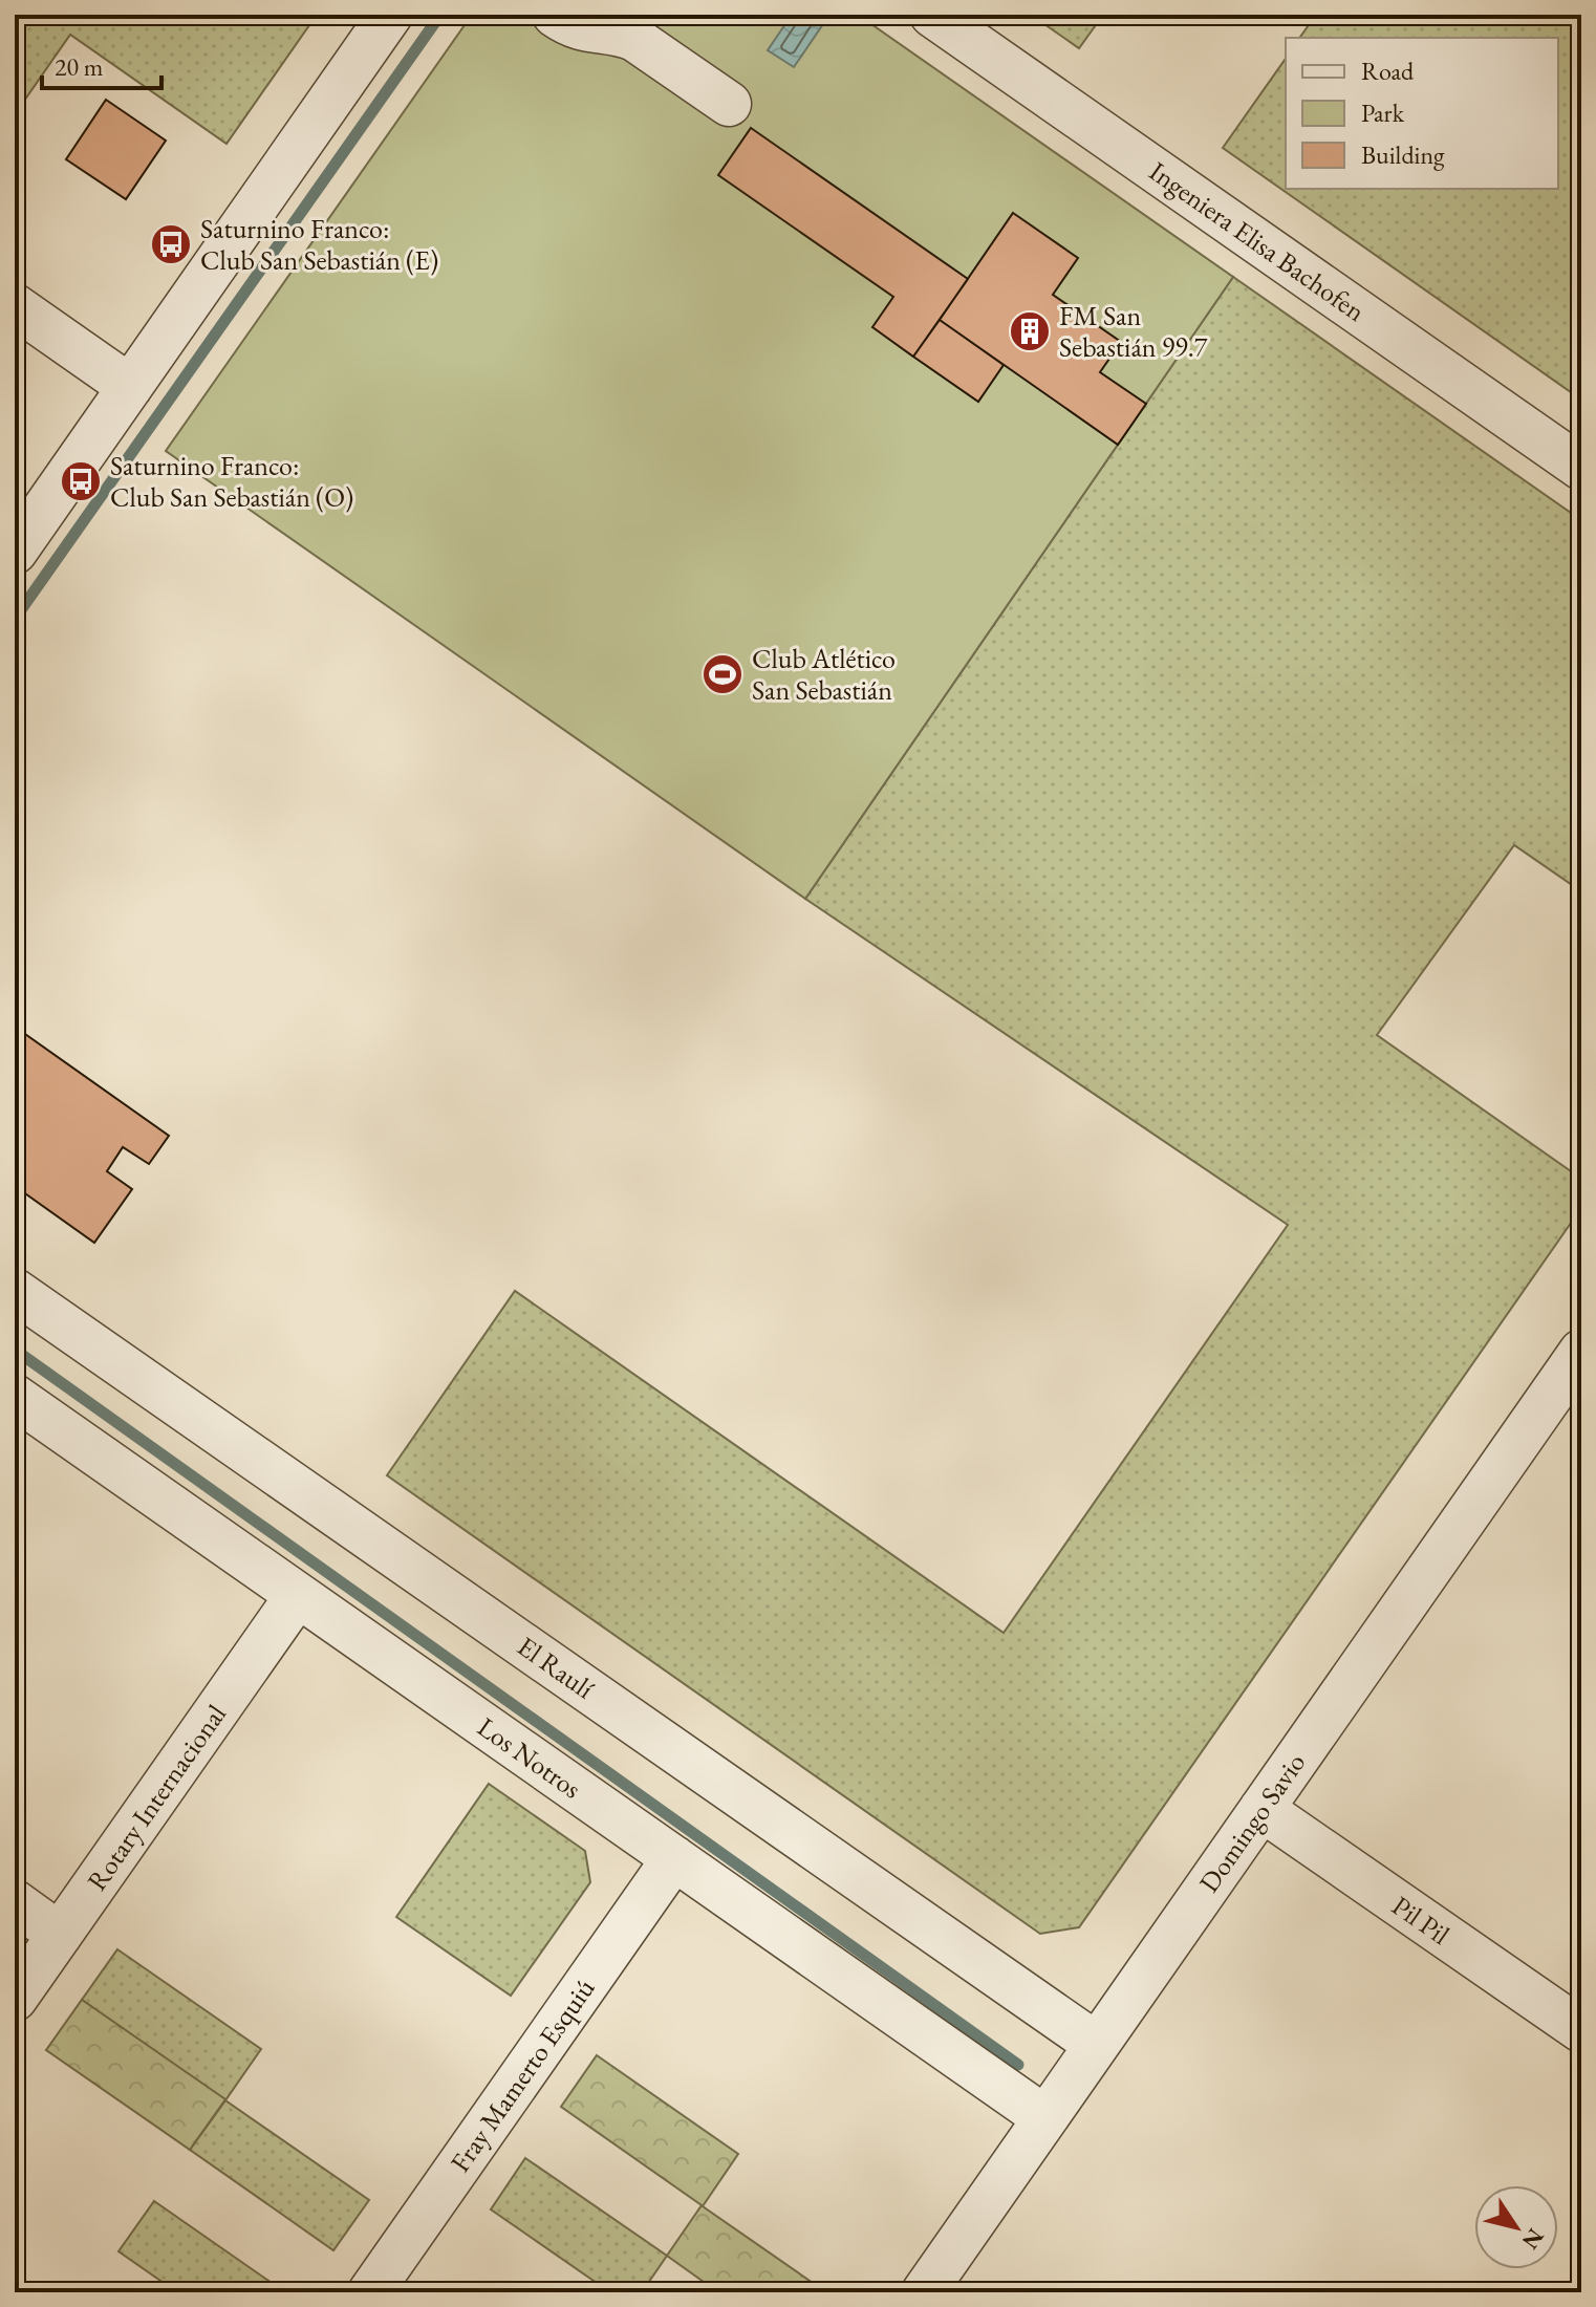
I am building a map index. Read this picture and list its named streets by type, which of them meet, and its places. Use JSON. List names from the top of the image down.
{
  "streets": {
    "street": [
      "Ingeniera Elisa Bachofen",
      "El Raulí",
      "Los Notros",
      "Rotary Internacional",
      "Domingo Savio",
      "Pil Pil",
      "Fray Mamerto Esquiú"
    ]
  },
  "crossings": [
    ["El Raulí", "Domingo Savio"],
    ["Los Notros", "Rotary Internacional"],
    ["Los Notros", "Domingo Savio"],
    ["Los Notros", "Fray Mamerto Esquiú"],
    ["Domingo Savio", "Pil Pil"]
  ],
  "places": {
    "bus stop": ["Saturnino Franco: Club San Sebastián (E)", "Saturnino Franco: Club San Sebastián (O)"],
    "building": ["FM San Sebastián 99.7"],
    "sports": ["Club Atlético San Sebastián"]
  },
  "legend": ["Road", "Park", "Building"],
  "scale_bar": "20 m",
  "north": "bottom right"
}
